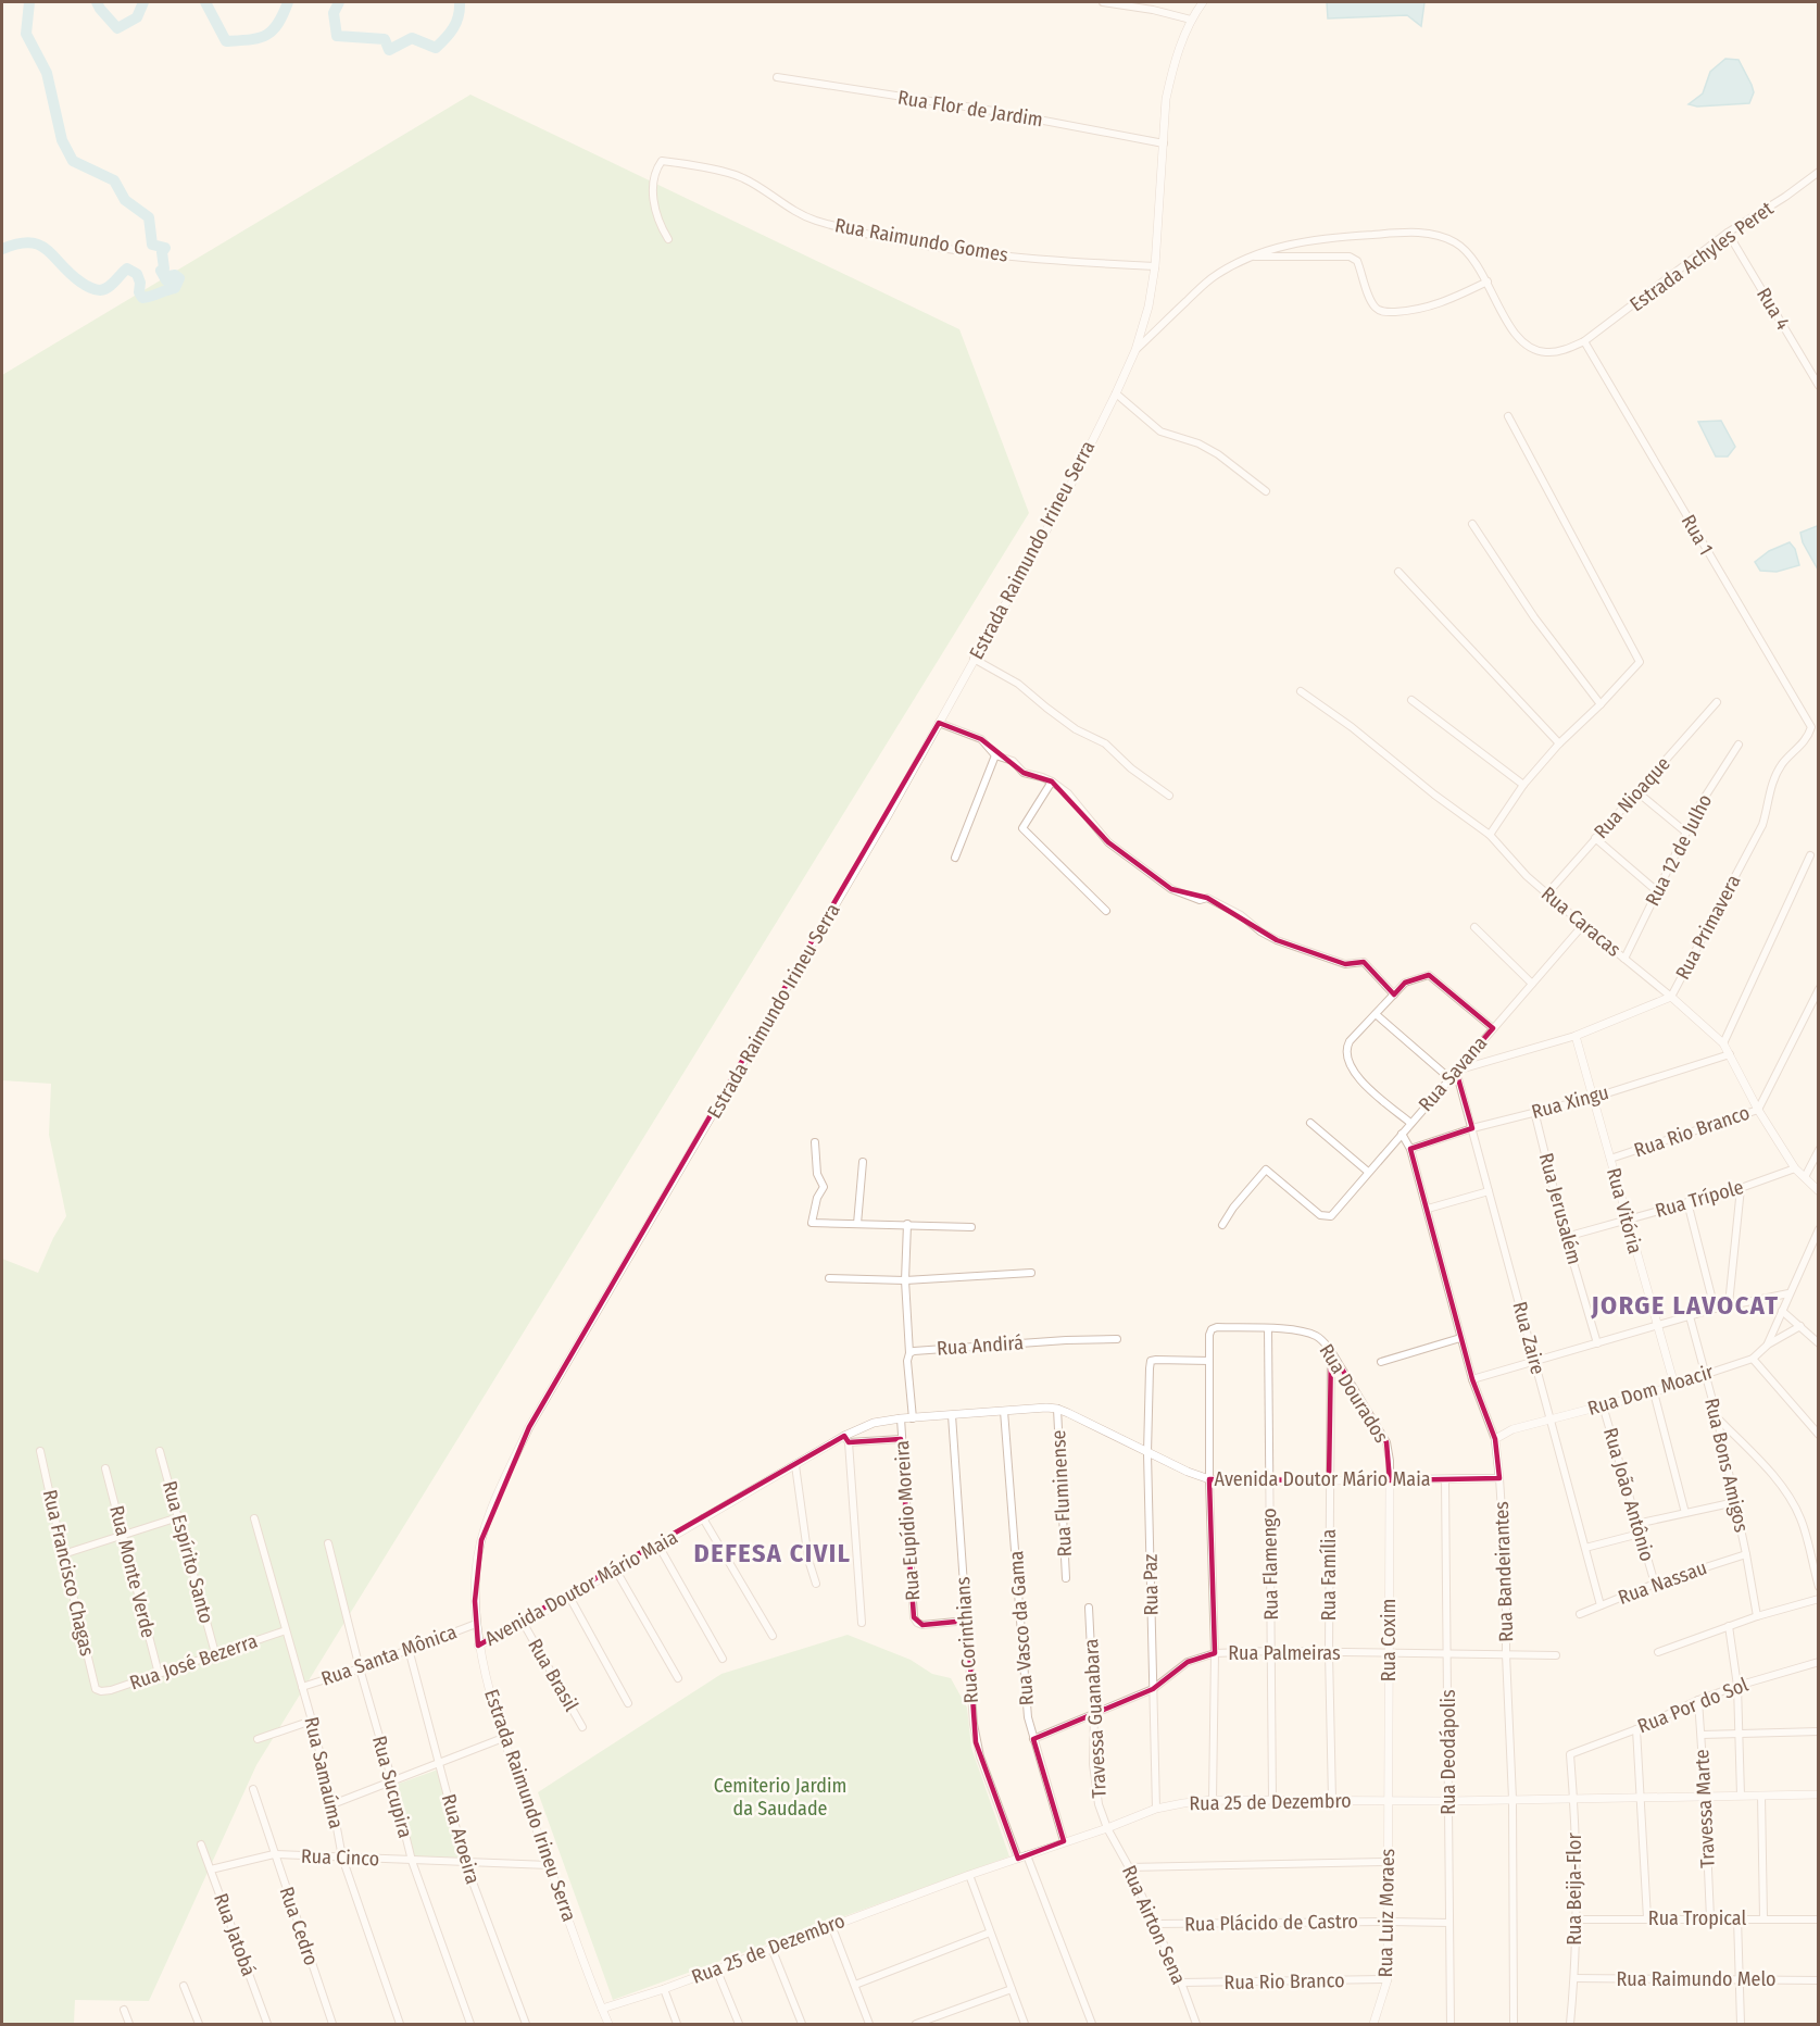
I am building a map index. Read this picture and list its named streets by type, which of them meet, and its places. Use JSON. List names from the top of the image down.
{
  "streets": {
    "street": [
      "Rua Flor de Jardim",
      "Rua Raimundo Gomes",
      "Estrada Achyles Peret",
      "Rua 4",
      "Rua 1",
      "Estrada Raimundo Irineu Serra",
      "Rua Nioaque",
      "Rua 12 de Julho",
      "Rua Caracas",
      "Rua Primavera",
      "Rua Savana",
      "Rua Xingu",
      "Rua Rio Branco",
      "Rua Trípole",
      "Rua Jerusalém",
      "Rua Vitória",
      "Rua Zaire",
      "Rua Andirá",
      "Rua Dom Moacir",
      "Rua Dourados",
      "Rua Bons Amigos",
      "Avenida Doutor Mário Maia",
      "Rua Fluminense",
      "Rua João Antônio",
      "Rua Eupídio Moreira",
      "Rua Espírito Santo",
      "Rua Flamengo",
      "Rua Monte Verde",
      "Rua Bandeirantes",
      "Rua Francisco Chagas",
      "Rua Família",
      "Rua Nassau",
      "Rua Paz",
      "Rua Vasco da Gama",
      "Rua Corinthians",
      "Rua Coxim",
      "Rua Palmeiras",
      "Rua Santa Mônica",
      "Rua José Bezerra",
      "Rua Brasil",
      "Rua Por do Sol",
      "Travessa Guanabara",
      "Rua Deodápolis",
      "Rua Samaúma",
      "Rua Sucupira",
      "Rua 25 de Dezembro",
      "Travessa Marte",
      "Rua Aroeira",
      "Rua Cinco",
      "Rua Beija-Flor",
      "Rua Luiz Moraes",
      "Rua Tropical",
      "Rua Plácido de Castro",
      "Rua Airton Sena",
      "Rua Cedro",
      "Rua Jatobá",
      "Rua Raimundo Melo"
    ]
  },
  "crossings": [
    ["Rua Flor de Jardim", "Estrada Raimundo Irineu Serra"],
    ["Rua Raimundo Gomes", "Estrada Raimundo Irineu Serra"],
    ["Estrada Achyles Peret", "Rua 4"],
    ["Estrada Achyles Peret", "Rua 1"],
    ["Estrada Achyles Peret", "Estrada Raimundo Irineu Serra"],
    ["Rua 1", "Rua Primavera"],
    ["Estrada Raimundo Irineu Serra", "Avenida Doutor Mário Maia"],
    ["Estrada Raimundo Irineu Serra", "Rua Santa Mônica"],
    ["Estrada Raimundo Irineu Serra", "Rua 25 de Dezembro"],
    ["Estrada Raimundo Irineu Serra", "Rua Cinco"],
    ["Rua Nioaque", "Rua Caracas"],
    ["Rua 12 de Julho", "Rua Caracas"],
    ["Rua Caracas", "Rua Primavera"],
    ["Rua Caracas", "Rua Savana"],
    ["Rua Caracas", "Rua Xingu"],
    ["Rua Caracas", "Rua Rio Branco"],
    ["Rua Caracas", "Rua Trípole"],
    ["Rua Primavera", "Rua Savana"],
    ["Rua Primavera", "Rua Vitória"],
    ["Rua Primavera", "Rua Zaire"],
    ["Rua Savana", "Rua Zaire"],
    ["Rua Savana", "Rua Bandeirantes"],
    ["Rua Xingu", "Rua Jerusalém"],
    ["Rua Xingu", "Rua Vitória"],
    ["Rua Xingu", "Rua Zaire"],
    ["Rua Xingu", "Rua Bandeirantes"],
    ["Rua Rio Branco", "Rua Vitória"],
    ["Rua Rio Branco", "Rua Luiz Moraes"],
    ["Rua Rio Branco", "Rua Airton Sena"],
    ["Rua Trípole", "Rua Jerusalém"],
    ["Rua Trípole", "Rua Vitória"],
    ["Rua Vitória", "Rua Dom Moacir"],
    ["Rua Zaire", "Rua Dom Moacir"],
    ["Rua Zaire", "Rua Nassau"],
    ["Rua Andirá", "Avenida Doutor Mário Maia"],
    ["Rua Dom Moacir", "Rua Bons Amigos"],
    ["Rua Dom Moacir", "Rua João Antônio"],
    ["Rua Dom Moacir", "Rua Bandeirantes"],
    ["Rua Dourados", "Avenida Doutor Mário Maia"],
    ["Rua Dourados", "Rua Flamengo"],
    ["Rua Dourados", "Rua Bandeirantes"],
    ["Rua Dourados", "Rua Família"],
    ["Rua Dourados", "Rua Paz"],
    ["Rua Dourados", "Rua Coxim"],
    ["Rua Bons Amigos", "Rua Nassau"],
    ["Avenida Doutor Mário Maia", "Rua Fluminense"],
    ["Avenida Doutor Mário Maia", "Rua Eupídio Moreira"],
    ["Avenida Doutor Mário Maia", "Rua Flamengo"],
    ["Avenida Doutor Mário Maia", "Rua Bandeirantes"],
    ["Avenida Doutor Mário Maia", "Rua Família"],
    ["Avenida Doutor Mário Maia", "Rua Paz"],
    ["Avenida Doutor Mário Maia", "Rua Vasco da Gama"],
    ["Avenida Doutor Mário Maia", "Rua Corinthians"],
    ["Avenida Doutor Mário Maia", "Rua Coxim"],
    ["Avenida Doutor Mário Maia", "Rua Brasil"],
    ["Avenida Doutor Mário Maia", "Rua Deodápolis"],
    ["Rua João Antônio", "Rua Nassau"],
    ["Rua Eupídio Moreira", "Rua Corinthians"],
    ["Rua Espírito Santo", "Rua José Bezerra"],
    ["Rua Flamengo", "Rua Palmeiras"],
    ["Rua Flamengo", "Rua 25 de Dezembro"],
    ["Rua Monte Verde", "Rua José Bezerra"],
    ["Rua Bandeirantes", "Rua Palmeiras"],
    ["Rua Bandeirantes", "Rua 25 de Dezembro"],
    ["Rua Francisco Chagas", "Rua José Bezerra"],
    ["Rua Família", "Rua Palmeiras"],
    ["Rua Família", "Rua 25 de Dezembro"],
    ["Rua Paz", "Rua Palmeiras"],
    ["Rua Paz", "Rua 25 de Dezembro"],
    ["Rua Vasco da Gama", "Rua Palmeiras"],
    ["Rua Vasco da Gama", "Rua 25 de Dezembro"],
    ["Rua Corinthians", "Rua 25 de Dezembro"],
    ["Rua Coxim", "Rua Palmeiras"],
    ["Rua Coxim", "Rua 25 de Dezembro"],
    ["Rua Coxim", "Rua Luiz Moraes"],
    ["Rua Palmeiras", "Travessa Guanabara"],
    ["Rua Palmeiras", "Rua Deodápolis"],
    ["Rua Santa Mônica", "Rua Samaúma"],
    ["Rua Santa Mônica", "Rua Sucupira"],
    ["Rua Santa Mônica", "Rua Aroeira"],
    ["Rua José Bezerra", "Rua Samaúma"],
    ["Rua Por do Sol", "Travessa Marte"],
    ["Rua Por do Sol", "Rua Beija-Flor"],
    ["Travessa Guanabara", "Rua 25 de Dezembro"],
    ["Travessa Guanabara", "Rua Airton Sena"],
    ["Rua Deodápolis", "Rua 25 de Dezembro"],
    ["Rua Deodápolis", "Rua Plácido de Castro"],
    ["Rua Samaúma", "Rua Cinco"],
    ["Rua Sucupira", "Rua Cinco"],
    ["Rua 25 de Dezembro", "Travessa Marte"],
    ["Rua 25 de Dezembro", "Rua Beija-Flor"],
    ["Rua 25 de Dezembro", "Rua Luiz Moraes"],
    ["Rua 25 de Dezembro", "Rua Airton Sena"],
    ["Travessa Marte", "Rua Tropical"],
    ["Rua Aroeira", "Rua Cinco"],
    ["Rua Cinco", "Rua Cedro"],
    ["Rua Cinco", "Rua Jatobá"],
    ["Rua Beija-Flor", "Rua Tropical"],
    ["Rua Beija-Flor", "Rua Raimundo Melo"],
    ["Rua Luiz Moraes", "Rua Plácido de Castro"],
    ["Rua Plácido de Castro", "Rua Airton Sena"]
  ],
  "districts": ["JORGE LAVOCAT", "DEFESA CIVIL"],
  "parks": ["Cemiterio Jardim da Saudade"]
}
